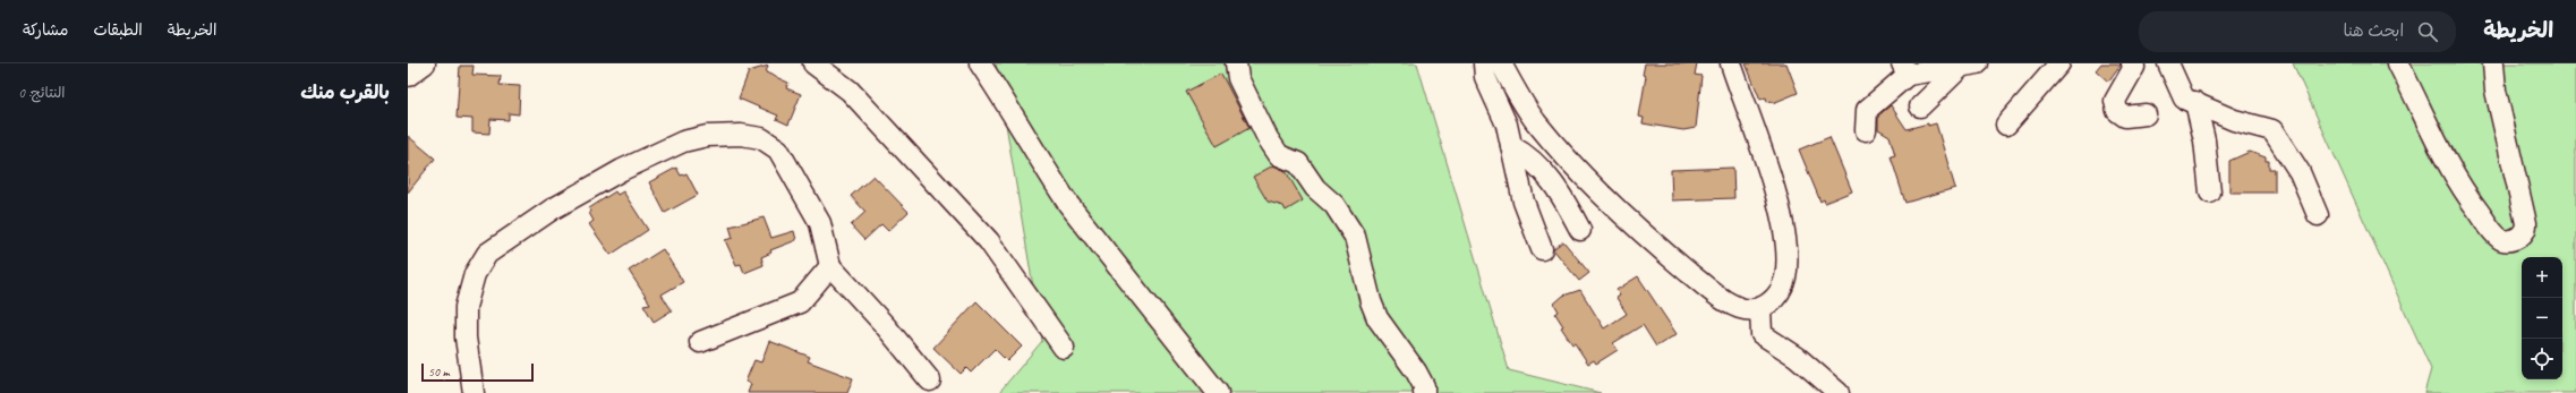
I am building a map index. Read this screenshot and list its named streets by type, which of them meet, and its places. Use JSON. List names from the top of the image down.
{
  "scale_bar": "50 m",
  "page": {
    "header": "الخريطة",
    "search": "ابحث هنا",
    "nav": ["الخريطة", "الطبقات", "مشاركة"],
    "heading": ["بالقرب منك", "النتائج: 0"],
    "map_buttons": ["+", "−"],
    "scale": "50 m"
  }
}
